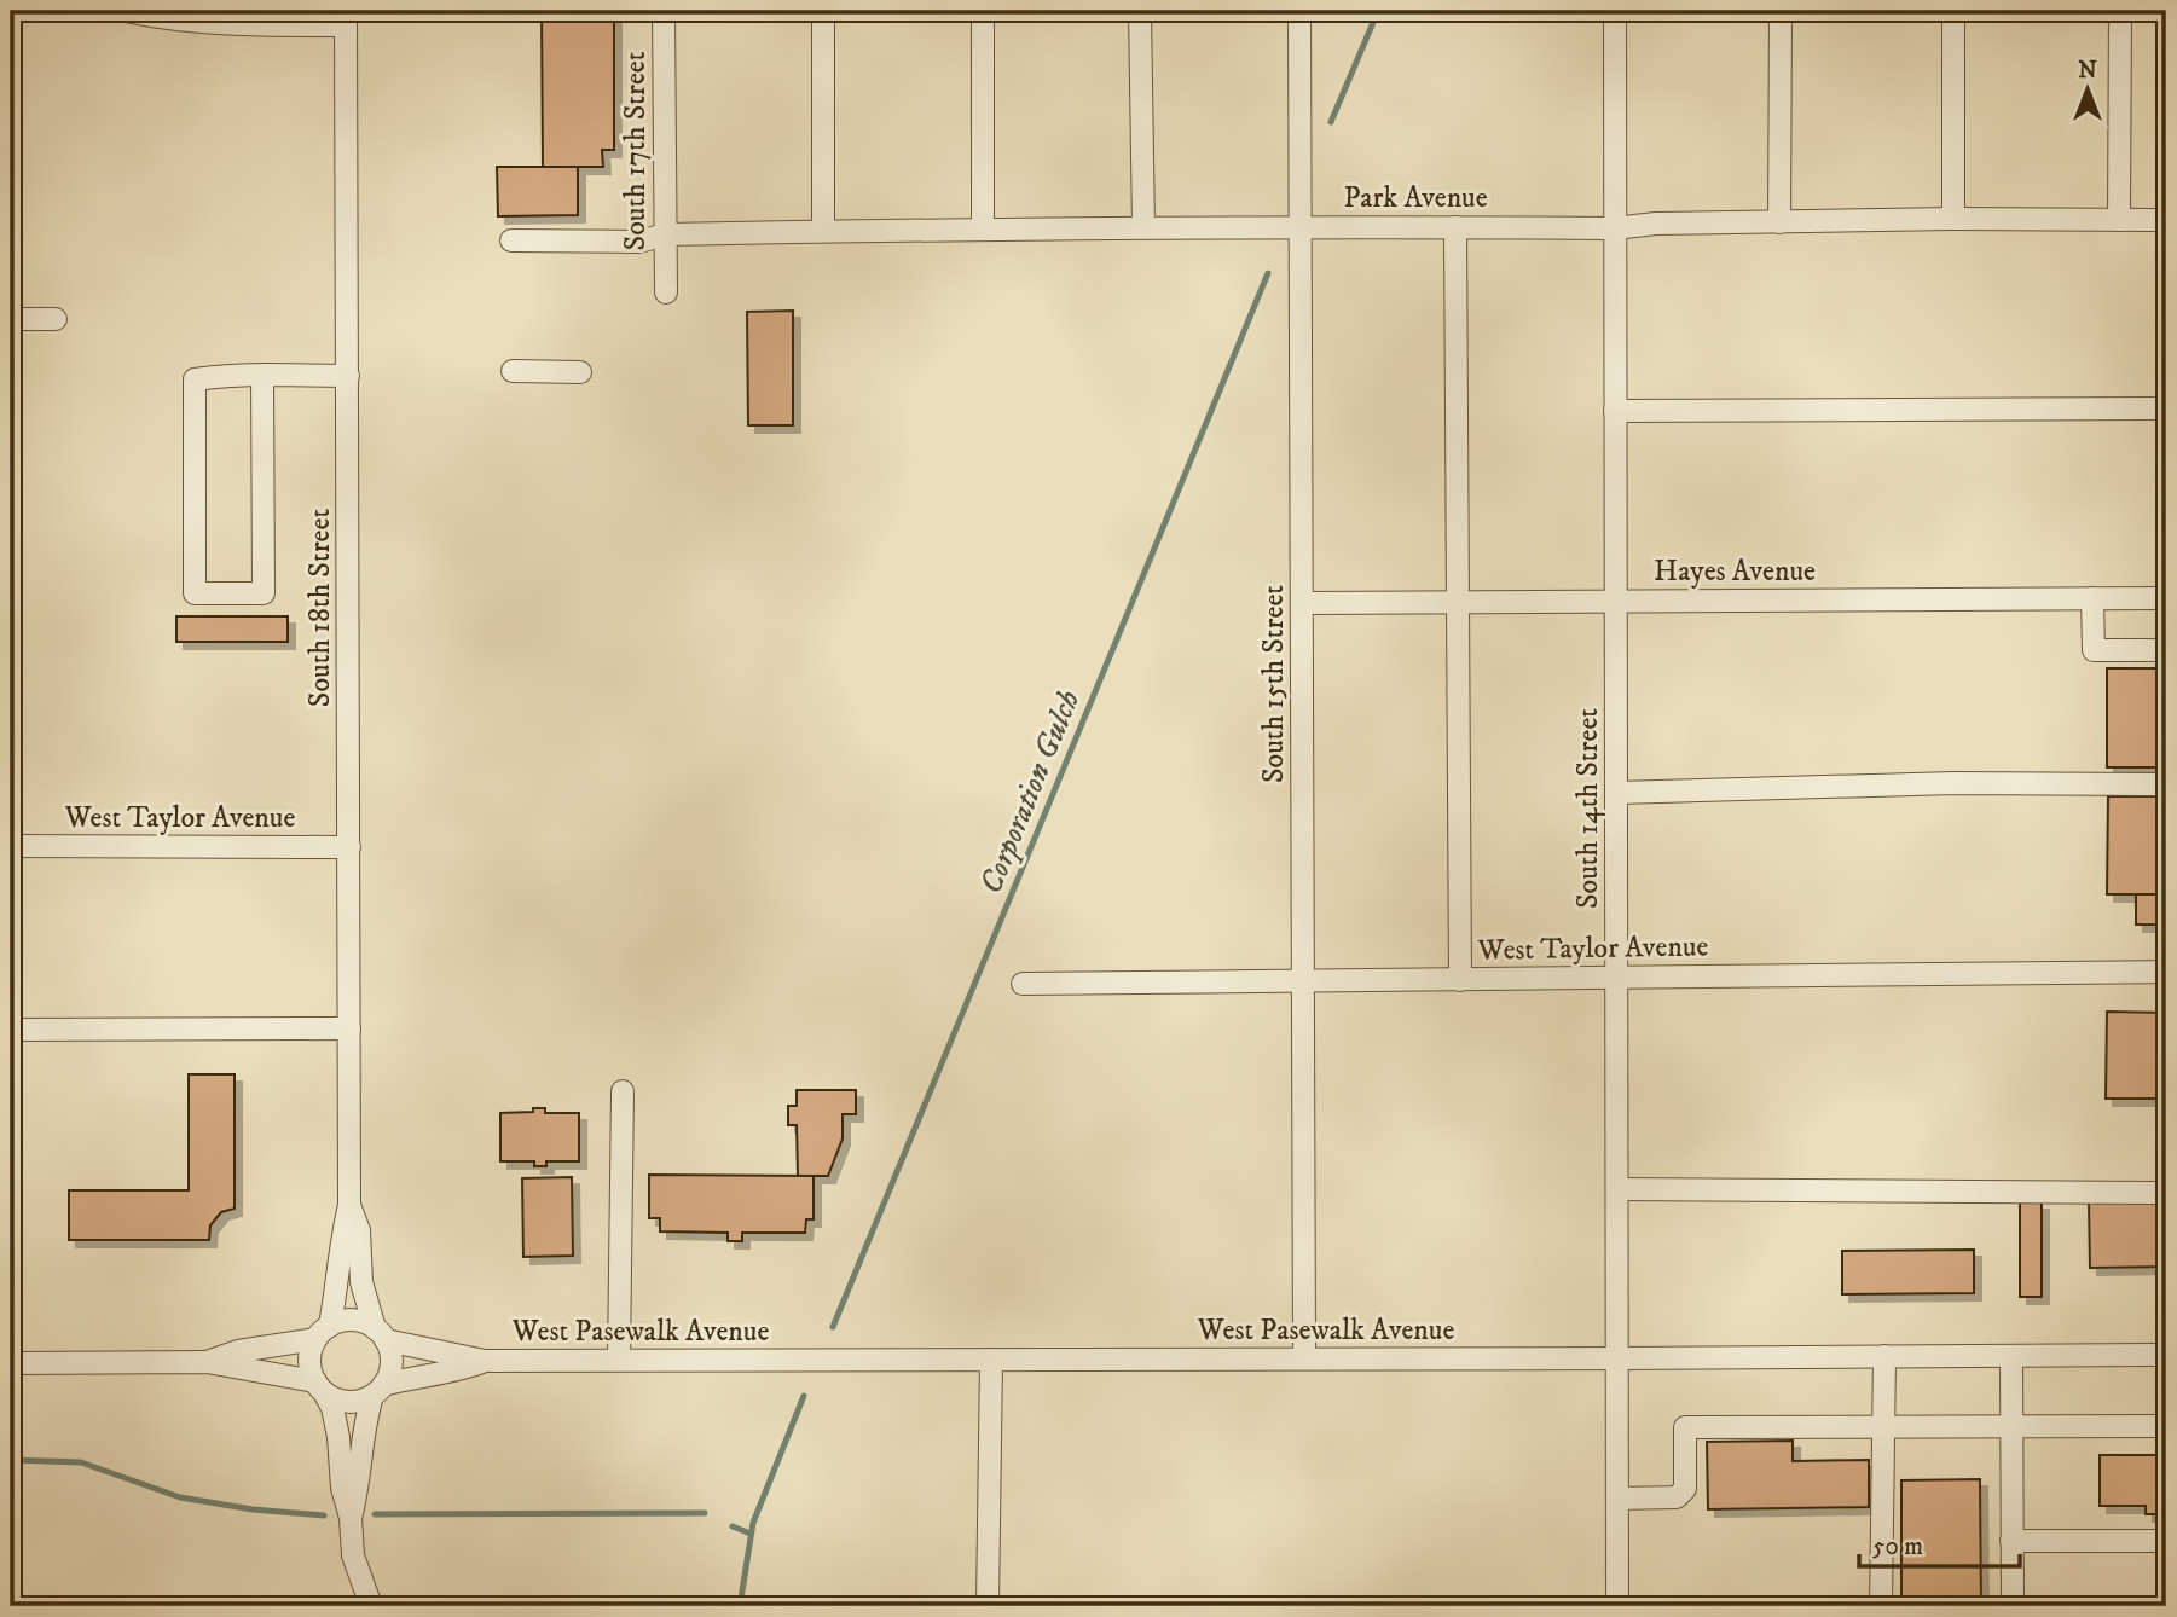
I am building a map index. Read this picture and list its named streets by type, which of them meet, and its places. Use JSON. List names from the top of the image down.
{
  "streets": {
    "street": [
      "South 17th Street",
      "Park Avenue",
      "Hayes Avenue",
      "South 18th Street",
      "South 15th Street",
      "South 14th Street",
      "West Taylor Avenue",
      "West Pasewalk Avenue"
    ]
  },
  "crossings": [
    ["South 17th Street", "Park Avenue"],
    ["Park Avenue", "South 15th Street"],
    ["Park Avenue", "South 14th Street"],
    ["Hayes Avenue", "South 15th Street"],
    ["Hayes Avenue", "South 14th Street"],
    ["South 18th Street", "West Taylor Avenue"],
    ["South 18th Street", "West Pasewalk Avenue"],
    ["South 15th Street", "West Taylor Avenue"],
    ["South 15th Street", "West Pasewalk Avenue"],
    ["South 14th Street", "West Taylor Avenue"],
    ["South 14th Street", "West Pasewalk Avenue"]
  ],
  "water": ["Corporation Gulch"],
  "scale_bar": "50 m",
  "north": "top"
}
